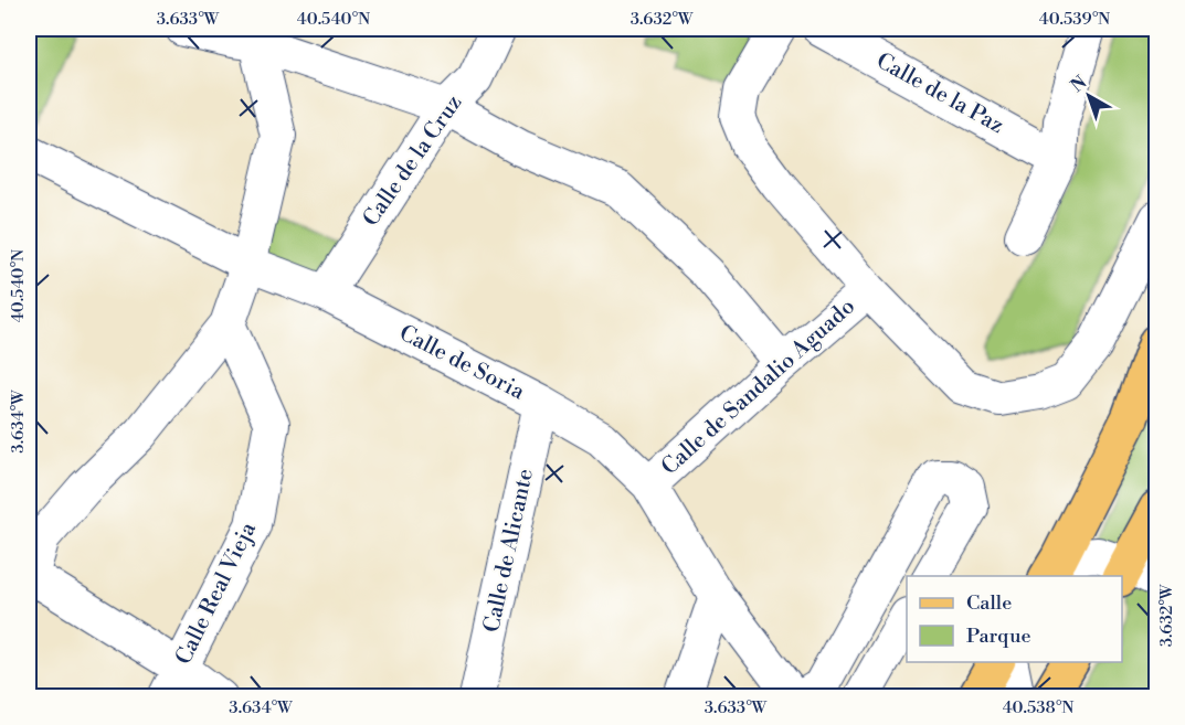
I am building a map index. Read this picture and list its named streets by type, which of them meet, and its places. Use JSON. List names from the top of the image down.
{
  "streets": {
    "street": [
      "Calle de la Paz",
      "Calle de la Cruz",
      "Calle de Soria",
      "Calle de Sandalio Aguado",
      "Calle de Alicante",
      "Calle Real Vieja"
    ]
  },
  "crossings": [
    ["Calle de la Cruz", "Calle de Soria"],
    ["Calle de Soria", "Calle de Sandalio Aguado"],
    ["Calle de Soria", "Calle de Alicante"]
  ],
  "legend": ["Calle", "Parque"],
  "north": "top left",
  "coordinates": [
    "3.633°W",
    "40.540°N",
    "3.632°W",
    "40.539°N",
    "3.634°W",
    "40.538°N"
  ]
}
